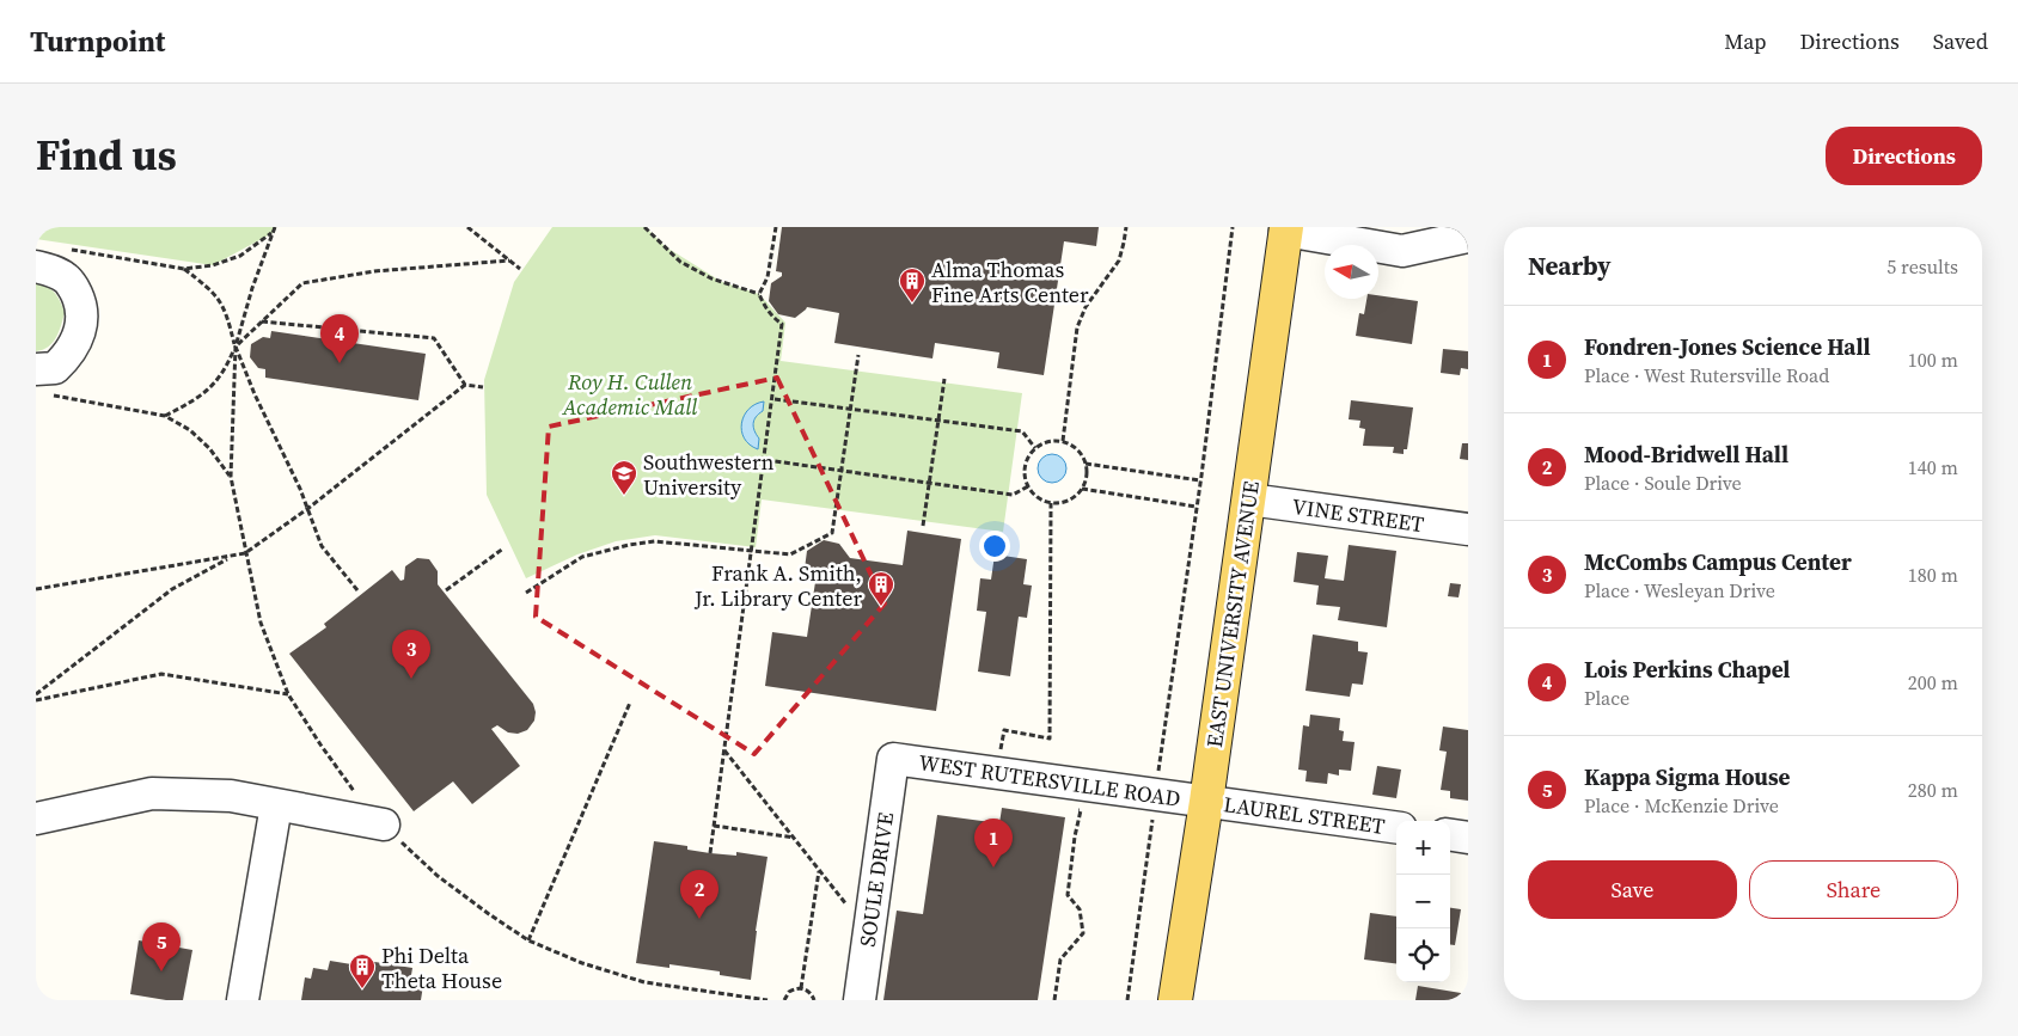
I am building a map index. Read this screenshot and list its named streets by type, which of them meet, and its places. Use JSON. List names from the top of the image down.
{
  "streets": {
    "main road": ["EAST UNIVERSITY AVENUE"],
    "street": [
      "VINE STREET",
      "WEST RUTERSVILLE ROAD",
      "LAUREL STREET",
      "SOULE DRIVE"
    ]
  },
  "crossings": [
    ["VINE STREET", "EAST UNIVERSITY AVENUE"],
    ["EAST UNIVERSITY AVENUE", "WEST RUTERSVILLE ROAD"],
    ["EAST UNIVERSITY AVENUE", "LAUREL STREET"],
    ["WEST RUTERSVILLE ROAD", "LAUREL STREET"],
    ["WEST RUTERSVILLE ROAD", "SOULE DRIVE"]
  ],
  "parks": ["Roy H. Cullen Academic Mall"],
  "places": {
    "building": ["Alma Thomas Fine Arts Center", "Frank A. Smith, Jr. Library Center", "Phi Delta Theta House"],
    "school or university": ["Southwestern University"]
  },
  "north": "left",
  "page": {
    "header": "Turnpoint",
    "nav": ["Map", "Directions", "Saved"],
    "title": "Find us",
    "buttons": [
      "Directions",
      ["Save", "Share"]
    ],
    "heading": ["Nearby", "5 results"],
    "list": [
      {
        "mark": "1",
        "name": "Fondren-Jones Science Hall",
        "note": "Place · West Rutersville Road",
        "value": "100 m"
      },
      {
        "mark": "2",
        "name": "Mood-Bridwell Hall",
        "note": "Place · Soule Drive",
        "value": "140 m"
      },
      {
        "mark": "3",
        "name": "McCombs Campus Center",
        "note": "Place · Wesleyan Drive",
        "value": "180 m"
      },
      {
        "mark": "4",
        "name": "Lois Perkins Chapel",
        "note": "Place",
        "value": "200 m"
      },
      {
        "mark": "5",
        "name": "Kappa Sigma House",
        "note": "Place · McKenzie Drive",
        "value": "280 m"
      }
    ],
    "pins": [
      "4",
      "3",
      "1",
      "2",
      "5"
    ],
    "map_buttons": ["+", "−"]
  }
}
